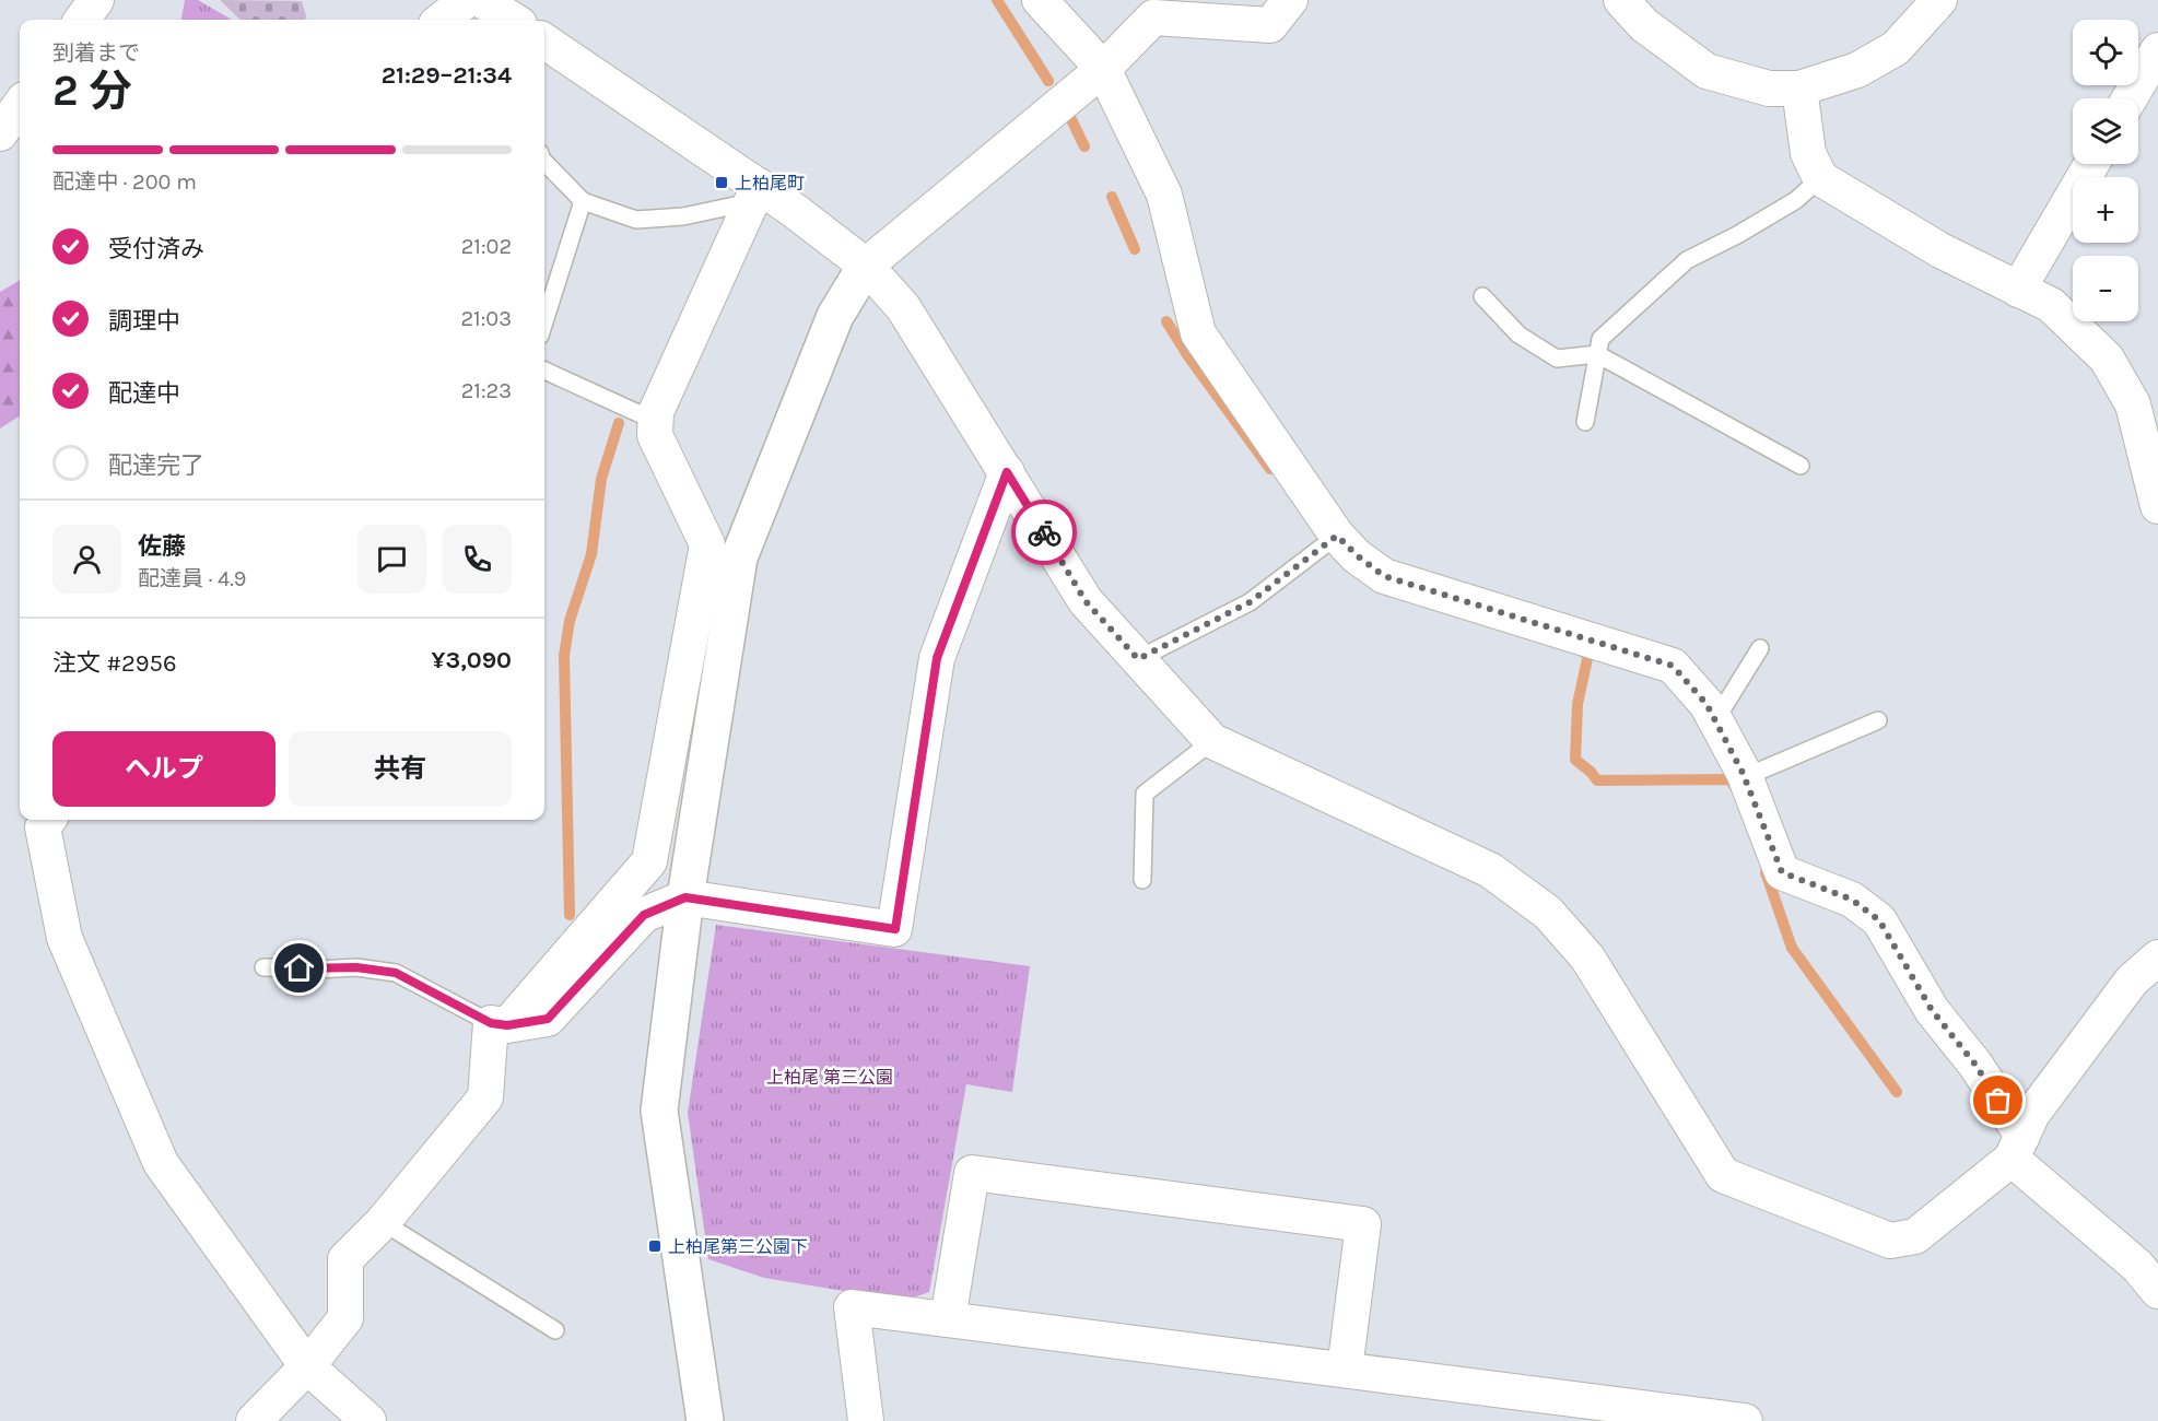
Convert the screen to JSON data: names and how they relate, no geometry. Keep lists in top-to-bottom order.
{
  "parks": ["上柏尾 第三公園"],
  "places": {
    "transit": ["上柏尾町", "上柏尾第三公園下"]
  },
  "page": {
    "map_buttons": ["+", "−"],
    "heading": ["2 分", "到着まで", "21:29–21:34"],
    "panel": [
      "佐藤",
      "配達員 · 4.9",
      "注文 #2956",
      "¥3,090"
    ],
    "bar": "配達中 · 200 m",
    "list": [
      ["受付済み", "21:02"],
      ["調理中", "21:03"],
      ["配達中", "21:23"],
      "配達完了"
    ],
    "buttons": ["ヘルプ", "共有"]
  }
}
